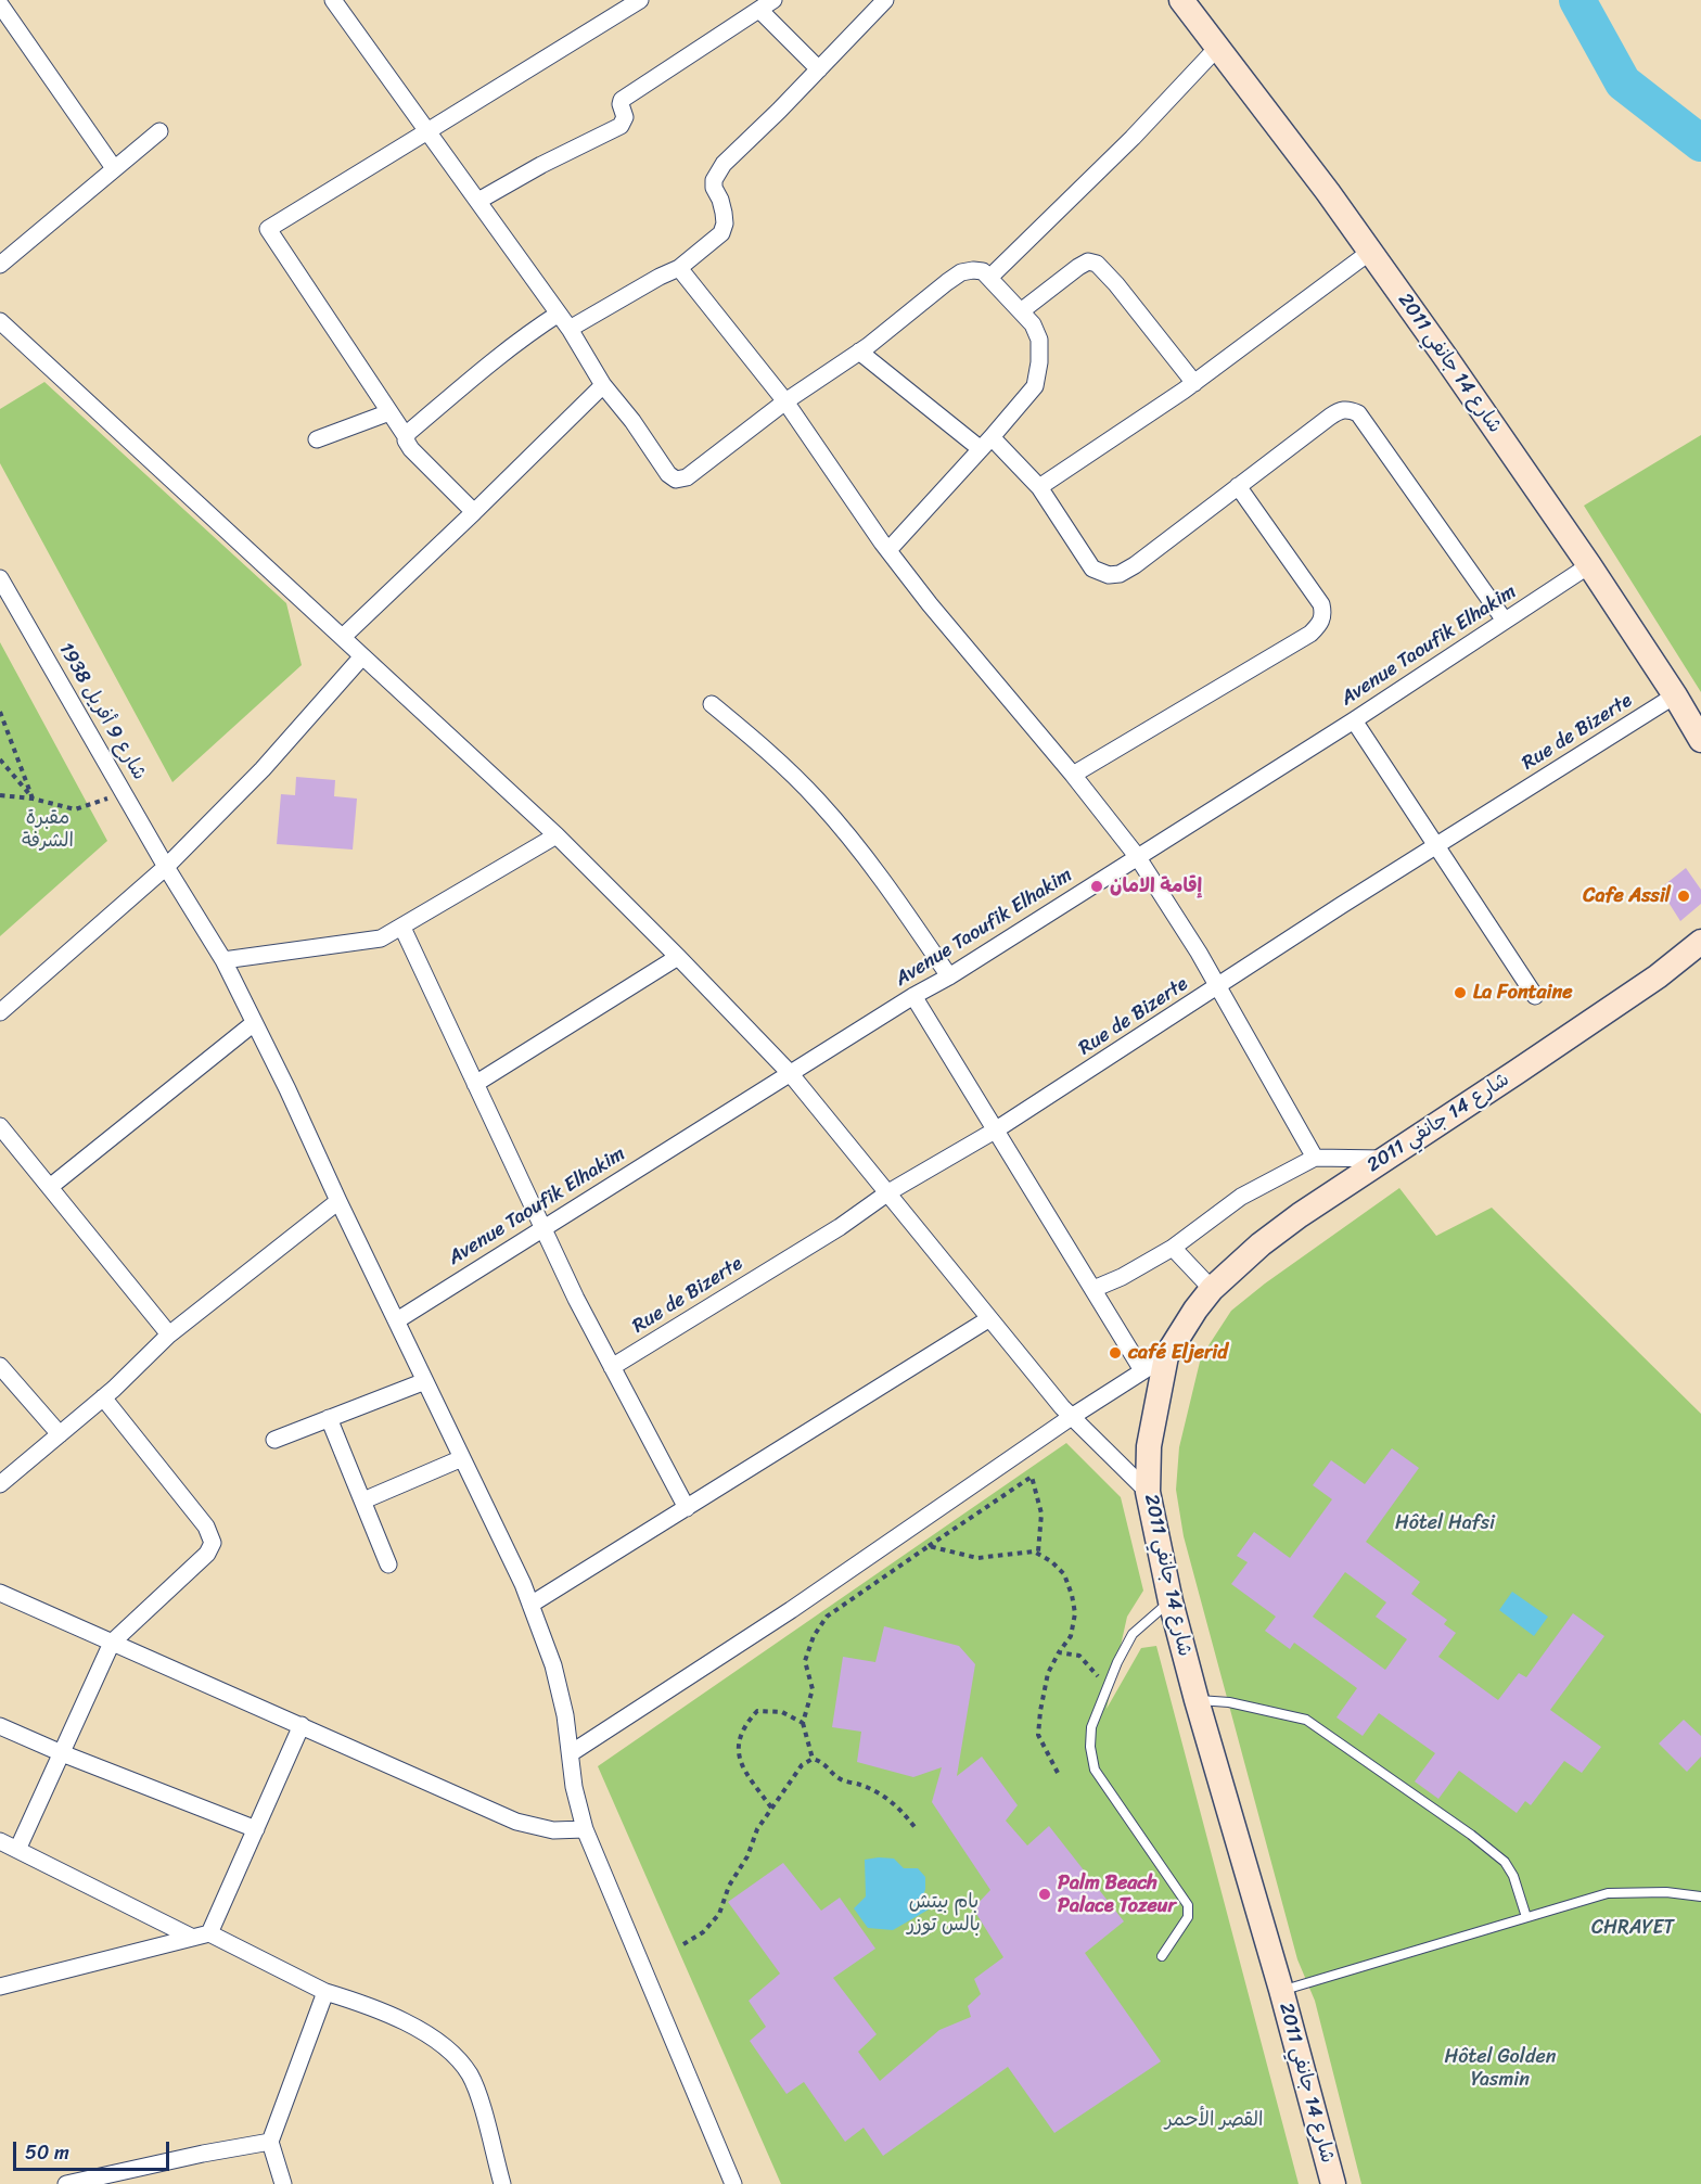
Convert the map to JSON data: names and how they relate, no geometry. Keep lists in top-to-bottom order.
{
  "streets": {
    "main road": ["شارع 14 جانفي 2011"],
    "street": ["Avenue Taoufik Elhakim", "شارع 9 أفريل 1938", "Rue de Bizerte"]
  },
  "crossings": [
    ["شارع 14 جانفي 2011", "Avenue Taoufik Elhakim"],
    ["شارع 14 جانفي 2011", "Rue de Bizerte"],
    ["Avenue Taoufik Elhakim", "شارع 9 أفريل 1938"]
  ],
  "parks": [
    "مقبرة الشرفة",
    "Hôtel Hafsi",
    "بام بيتش بالس توزر",
    "CHRAYET",
    "Hôtel Golden Yasmin",
    "القصر الأحمر"
  ],
  "places": [
    "إقامة الامان",
    "Cafe Assil",
    "La Fontaine",
    "café Eljerid",
    "Palm Beach Palace Tozeur"
  ],
  "scale_bar": "50 m"
}
